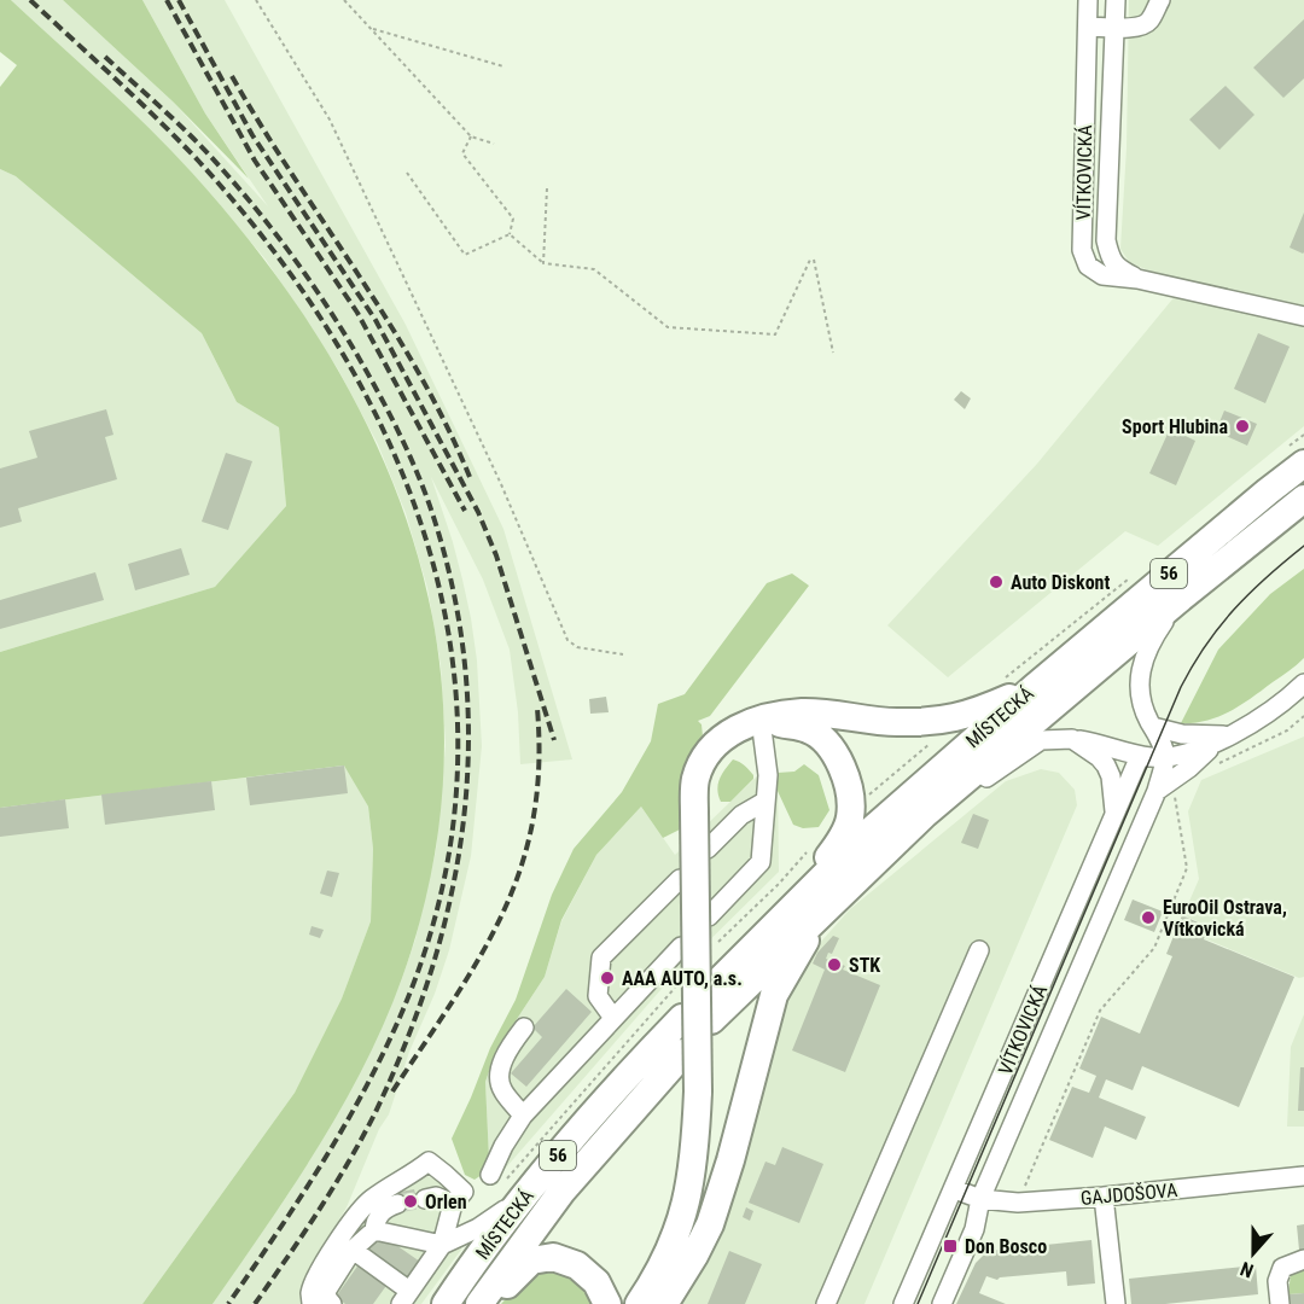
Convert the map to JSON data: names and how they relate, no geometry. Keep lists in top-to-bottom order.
{
  "streets": {
    "highway": ["56", "MÍSTECKÁ"],
    "street": ["VÍTKOVICKÁ", "GAJDOŠOVA"]
  },
  "crossings": [
    ["VÍTKOVICKÁ", "GAJDOŠOVA"]
  ],
  "places": {
    "other": [
      "Sport Hlubina",
      "Auto Diskont",
      "EuroOil Ostrava, Vítkovická",
      "STK",
      "AAA AUTO, a.s.",
      "Orlen"
    ],
    "transit": ["Don Bosco"]
  },
  "north": "bottom"
}
